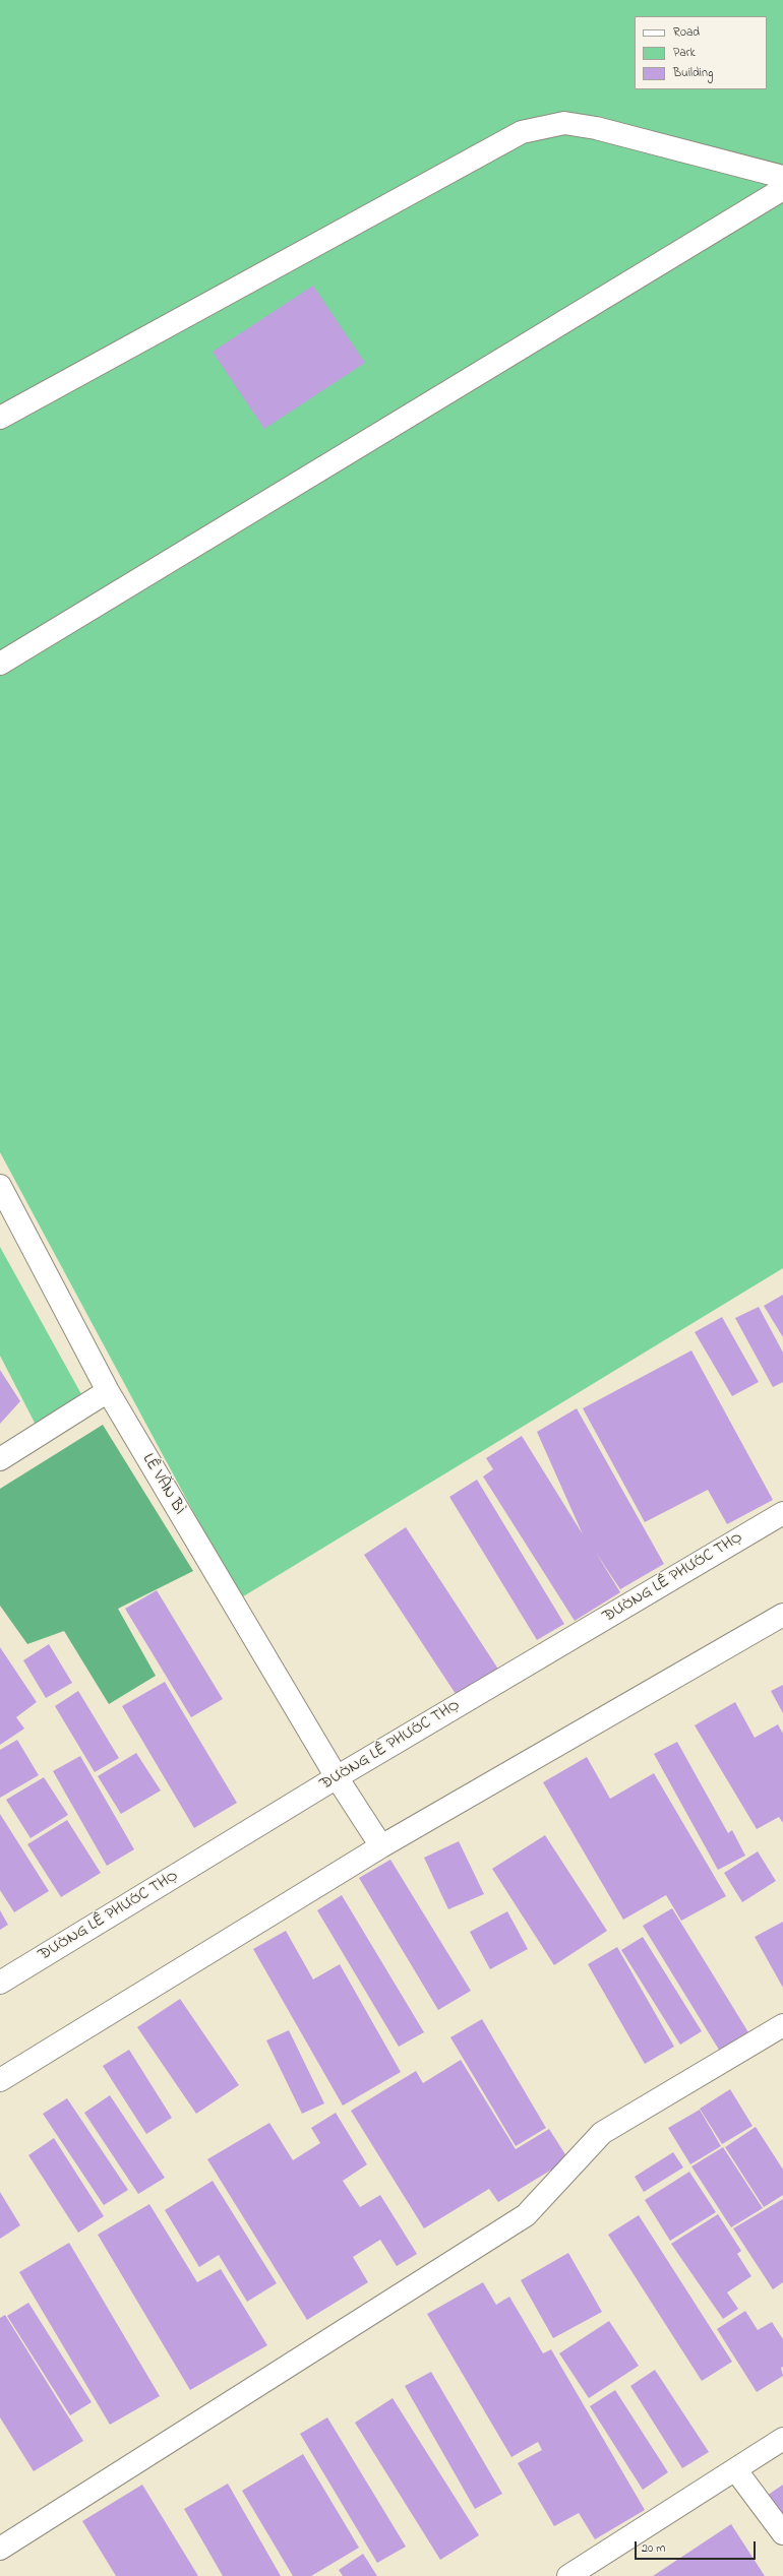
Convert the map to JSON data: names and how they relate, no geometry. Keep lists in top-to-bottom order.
{
  "streets": {
    "street": ["LÊ VĂN BÌ", "ĐƯỜNG LÊ PHƯỚC THỌ"]
  },
  "crossings": [
    ["LÊ VĂN BÌ", "ĐƯỜNG LÊ PHƯỚC THỌ"]
  ],
  "legend": ["Road", "Park", "Building"],
  "scale_bar": "20 m"
}
